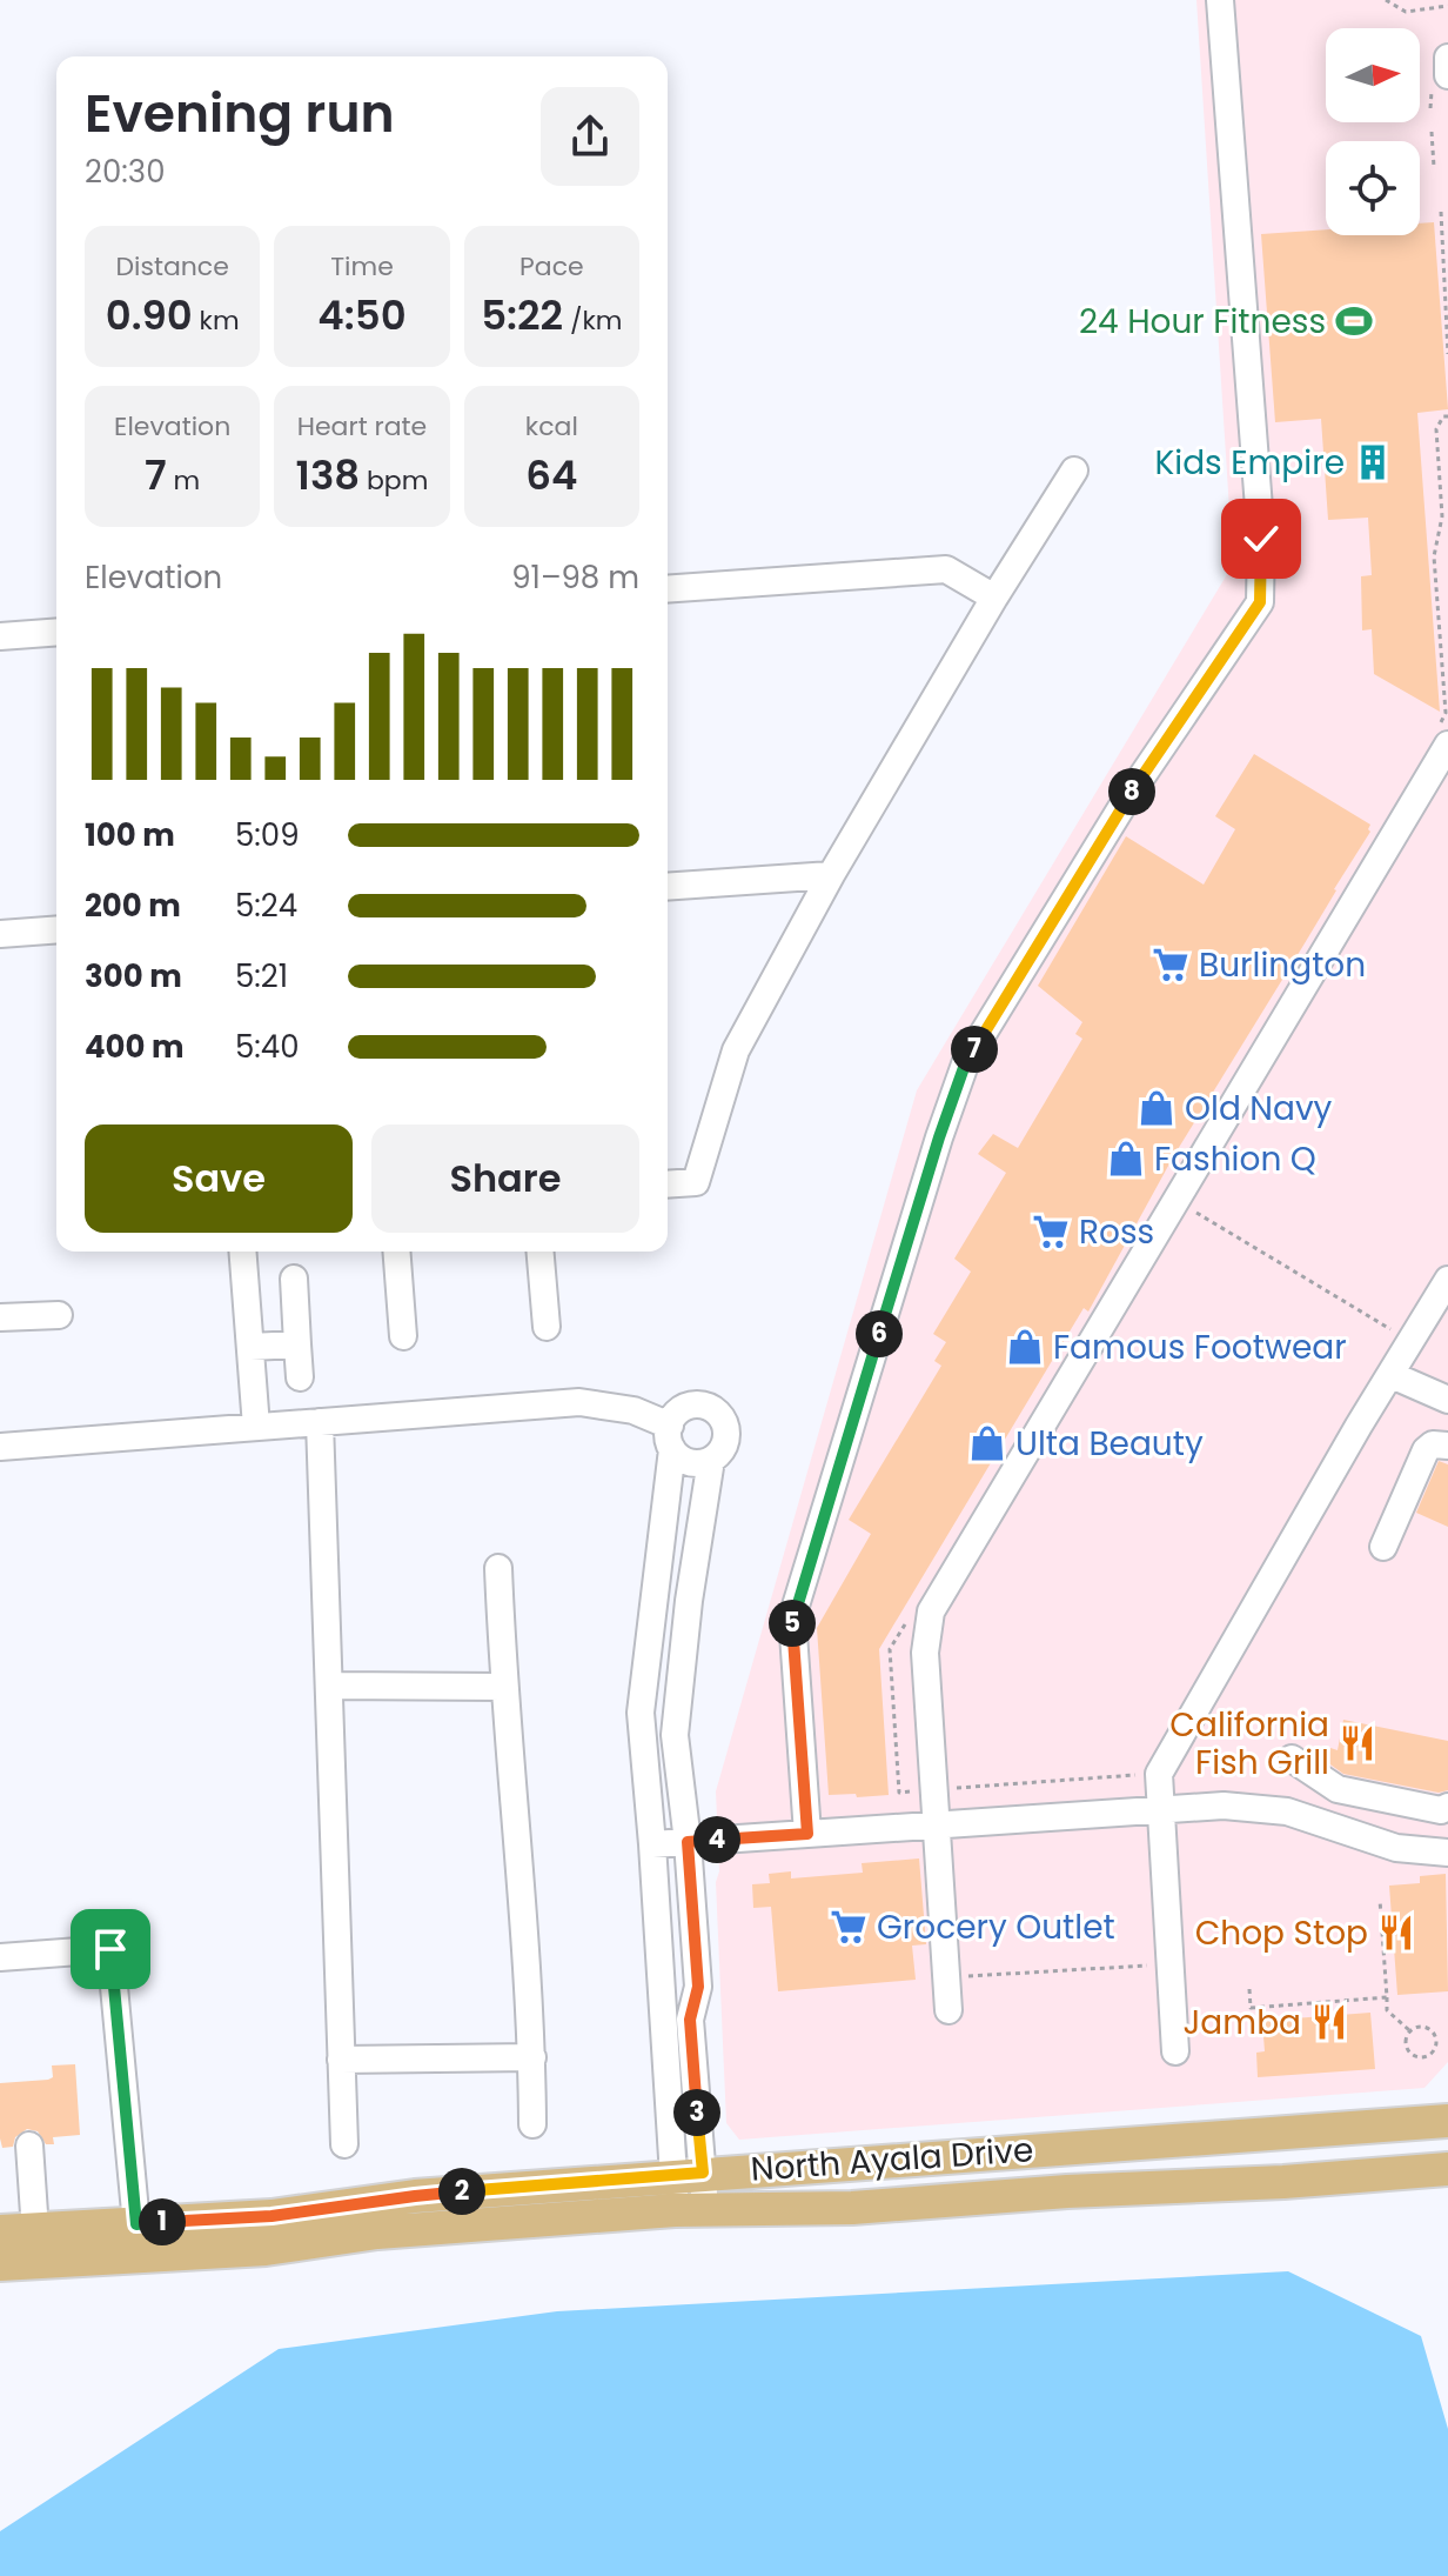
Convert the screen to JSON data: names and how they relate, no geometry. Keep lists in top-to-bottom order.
{
  "streets": {
    "main road": ["North Ayala Drive"]
  },
  "places": {
    "sports": ["24 Hour Fitness"],
    "building": ["Kids Empire"],
    "supermarket": ["Burlington", "Ross", "Grocery Outlet"],
    "shop": [
      "Old Navy",
      "Fashion Q",
      "Famous Footwear",
      "Ulta Beauty"
    ],
    "restaurant": ["California Fish Grill", "Chop Stop", "Jamba"]
  },
  "north": "right",
  "page": {
    "heading": ["Evening run", "20:30"],
    "stats": [
      ["Distance", "0.90 km"],
      ["Time", "4:50"],
      ["Pace", "5:22 /km"],
      ["Elevation", "7 m"],
      ["Heart rate", "138 bpm"],
      ["kcal", "64"]
    ],
    "chart": ["Elevation", "91–98 m"],
    "pins": [
      "8",
      "7",
      "6",
      "5",
      "4",
      "3",
      "2",
      "1"
    ],
    "list": [
      {
        "name": "100 m",
        "note": "5:09"
      },
      {
        "name": "200 m",
        "note": "5:24"
      },
      {
        "name": "300 m",
        "note": "5:21"
      },
      {
        "name": "400 m",
        "note": "5:40"
      }
    ],
    "buttons": ["Save", "Share"]
  }
}
